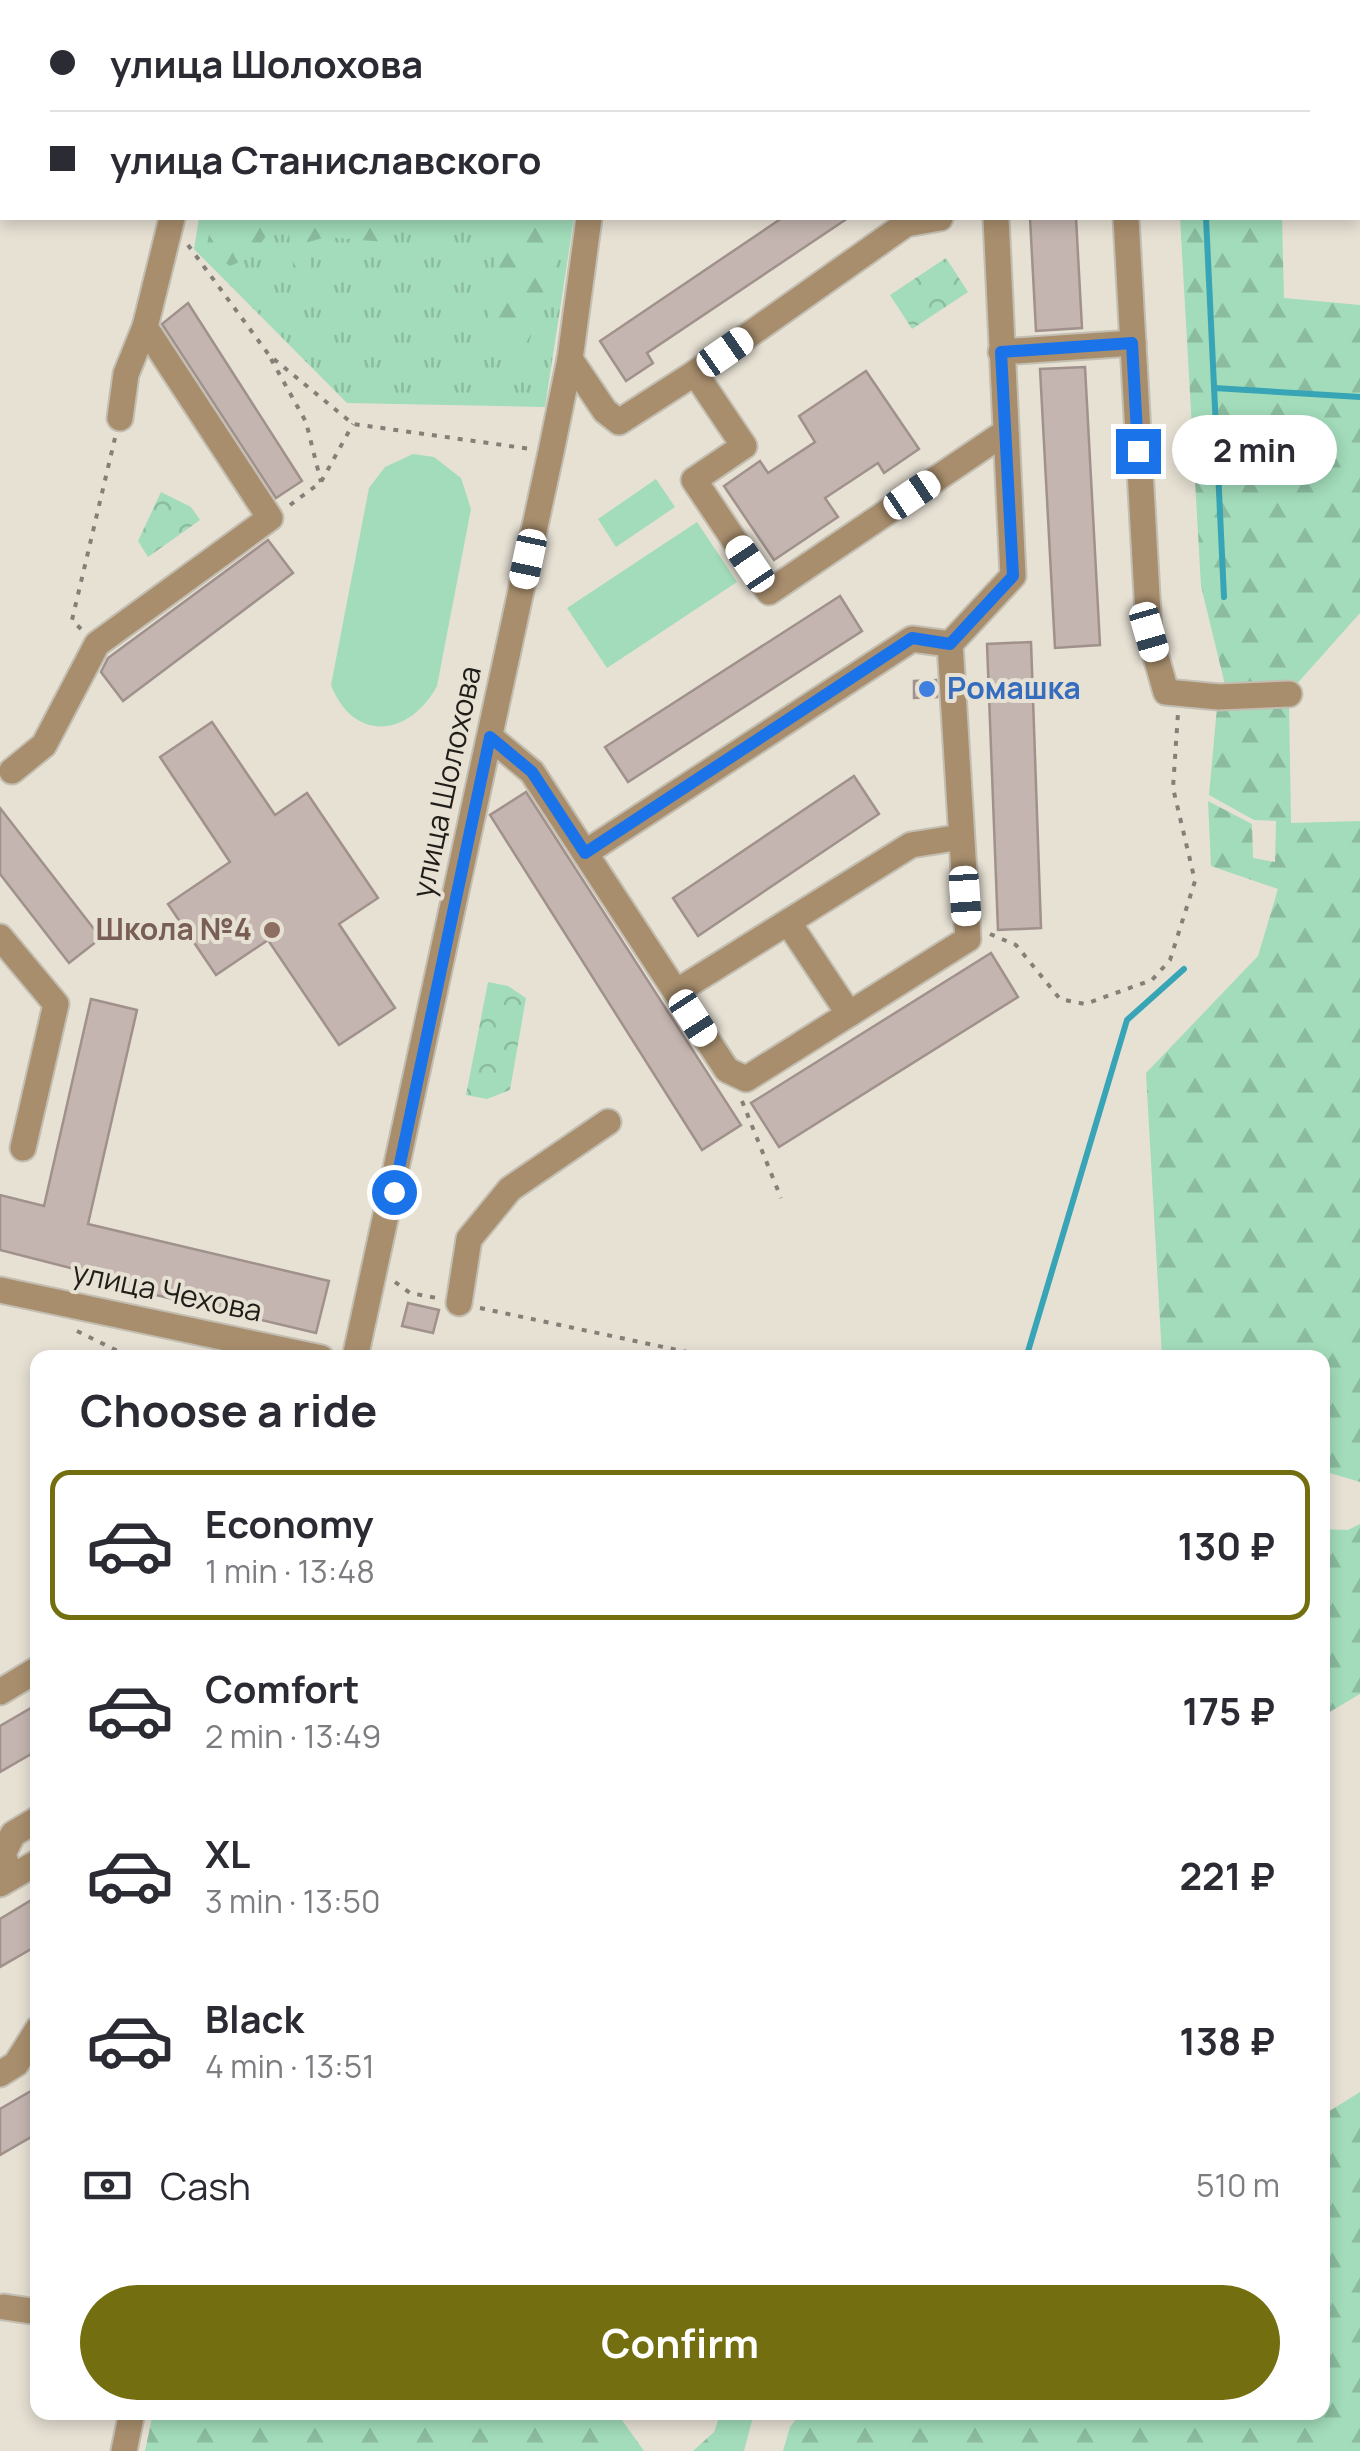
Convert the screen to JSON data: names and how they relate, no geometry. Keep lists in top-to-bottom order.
{
  "streets": {
    "street": ["улица Шолохова", "улица Чехова"]
  },
  "places": ["Ромашка", "Школа №4"],
  "page": {
    "banner": ["улица Шолохова", "улица Станиславского"],
    "bubble": "2 min",
    "heading": "Choose a ride",
    "list": [
      {
        "name": "Economy",
        "note": "1 min · 13:48",
        "value": "130 ₽"
      },
      {
        "name": "Comfort",
        "note": "2 min · 13:49",
        "value": "175 ₽"
      },
      {
        "name": "XL",
        "note": "3 min · 13:50",
        "value": "221 ₽"
      },
      {
        "name": "Black",
        "note": "4 min · 13:51",
        "value": "138 ₽"
      }
    ],
    "pay": ["Cash", "510 m"],
    "buttons": "Confirm"
  }
}
